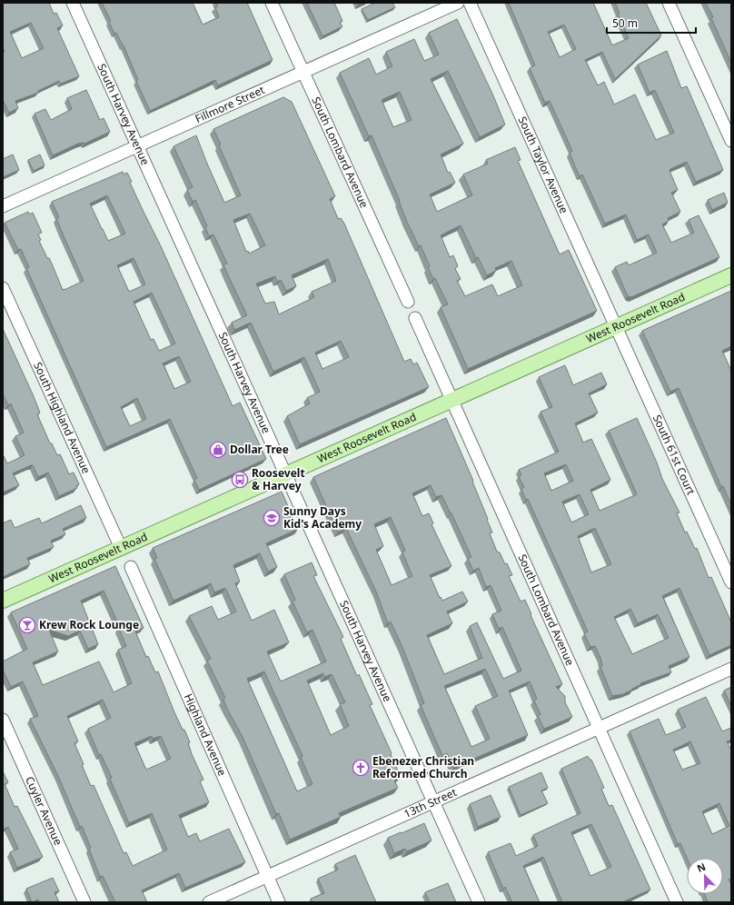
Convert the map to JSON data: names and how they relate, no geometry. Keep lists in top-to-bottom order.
{
  "streets": {
    "main road": ["West Roosevelt Road"],
    "street": [
      "Fillmore Street",
      "South Harvey Avenue",
      "South Lombard Avenue",
      "South Taylor Avenue",
      "South Highland Avenue",
      "South 61st Court",
      "Highland Avenue",
      "13th Street",
      "Cuyler Avenue"
    ]
  },
  "crossings": [
    ["Fillmore Street", "South Harvey Avenue"],
    ["Fillmore Street", "South Lombard Avenue"],
    ["South Harvey Avenue", "West Roosevelt Road"],
    ["South Harvey Avenue", "13th Street"],
    ["South Lombard Avenue", "West Roosevelt Road"],
    ["South Lombard Avenue", "13th Street"],
    ["South Taylor Avenue", "West Roosevelt Road"],
    ["South Taylor Avenue", "South 61st Court"],
    ["West Roosevelt Road", "South Highland Avenue"],
    ["West Roosevelt Road", "South 61st Court"],
    ["Highland Avenue", "13th Street"]
  ],
  "places": {
    "shop": ["Dollar Tree"],
    "bus stop": ["Roosevelt & Harvey"],
    "school or university": ["Sunny Days Kid's Academy"],
    "bar": ["Krew Rock Lounge"],
    "church": ["Ebenezer Christian Reformed Church"]
  },
  "scale_bar": "50 m",
  "north": "top left"
}
